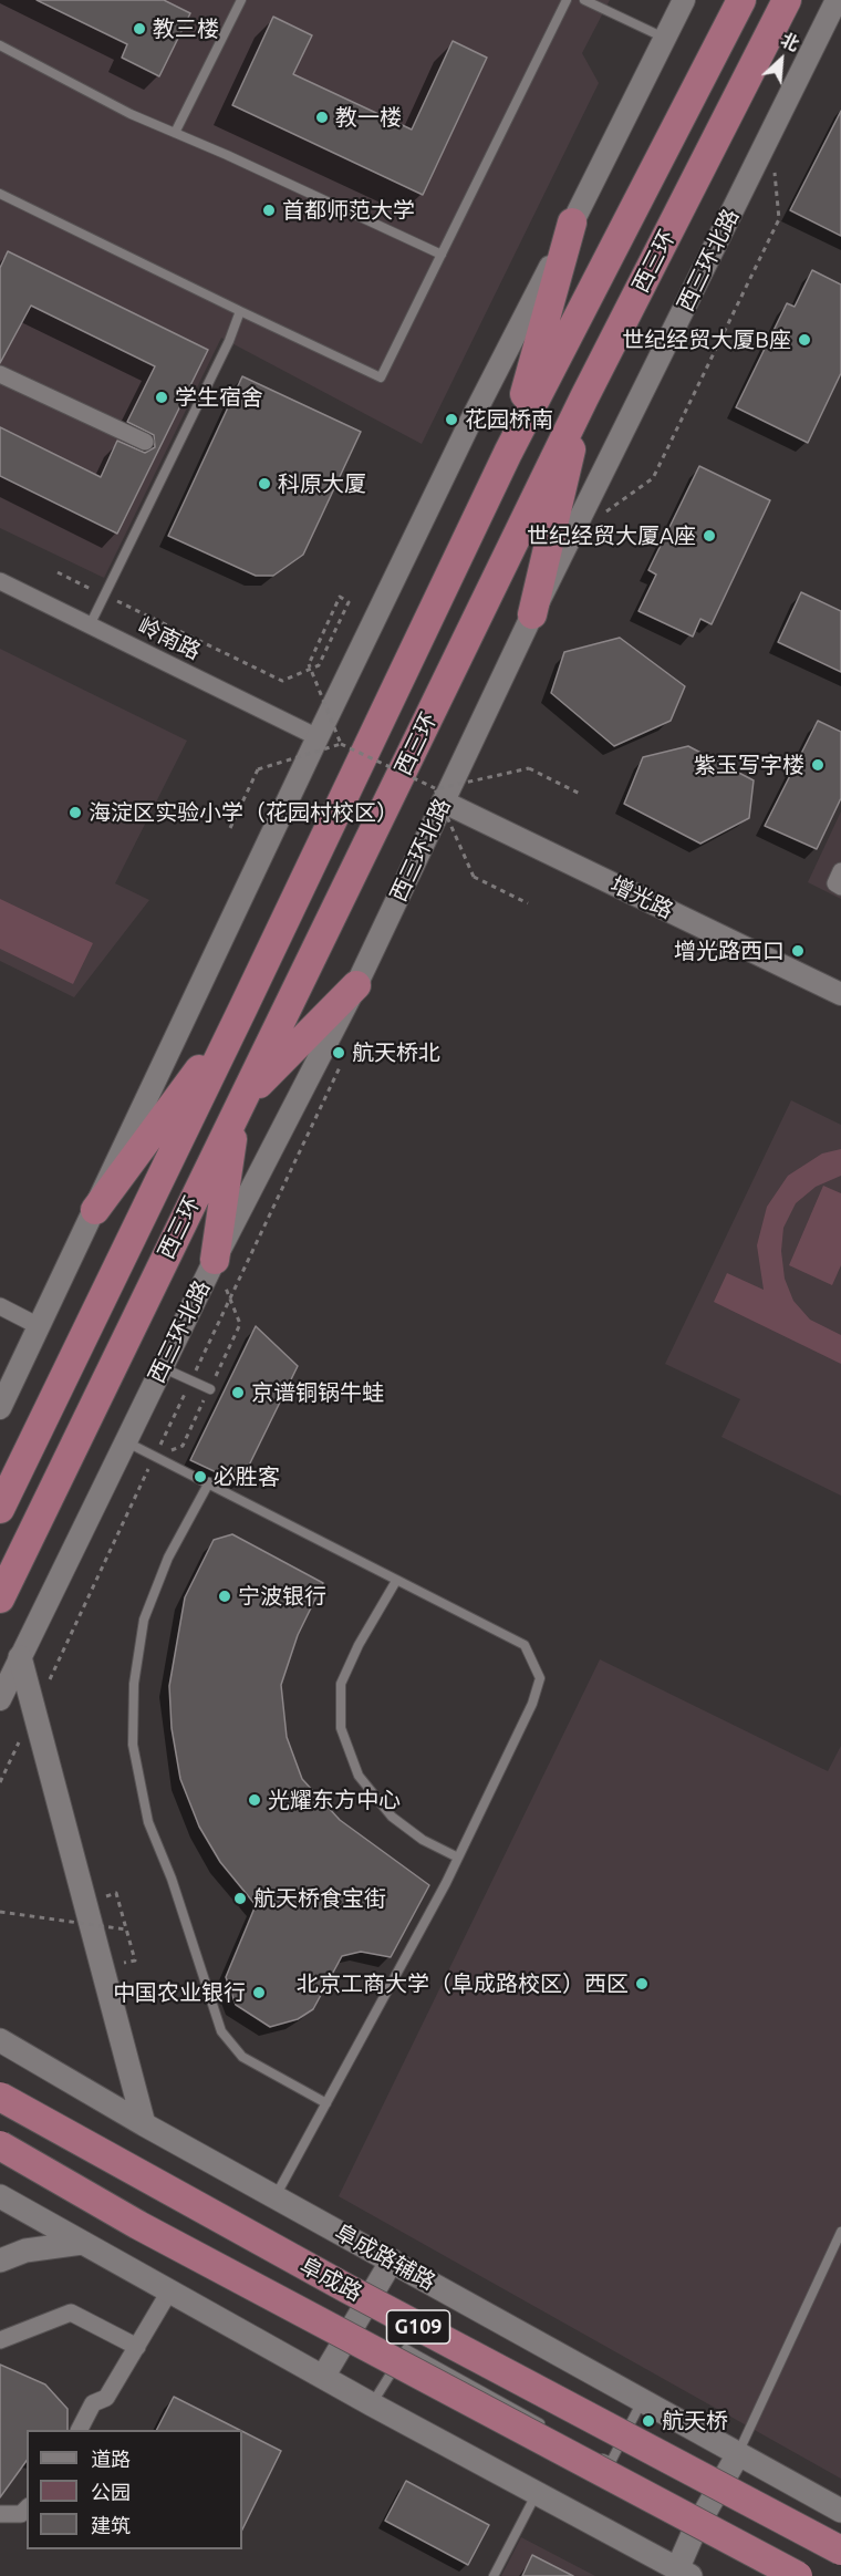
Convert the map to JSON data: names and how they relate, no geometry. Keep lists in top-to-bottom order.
{
  "streets": {
    "highway": ["西三环", "阜成路", "G109"],
    "main road": ["阜成路辅路"],
    "street": ["西三环北路", "岭南路", "增光路"]
  },
  "crossings": [
    ["西三环北路", "增光路"]
  ],
  "places": [
    "教三楼",
    "教一楼",
    "首都师范大学",
    "世纪经贸大厦B座",
    "学生宿舍",
    "花园桥南",
    "科原大厦",
    "世纪经贸大厦A座",
    "紫玉写字楼",
    "海淀区实验小学（花园村校区）",
    "增光路西口",
    "航天桥北",
    "京谱铜锅牛蛙",
    "必胜客",
    "宁波银行",
    "光耀东方中心",
    "航天桥食宝街",
    "北京工商大学（阜成路校区）西区",
    "中国农业银行",
    "航天桥"
  ],
  "legend": ["道路", "公园", "建筑"],
  "north": "top right"
}
